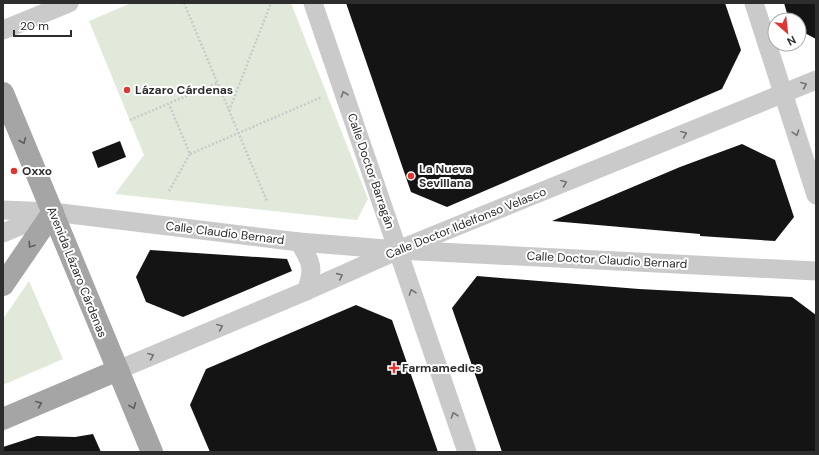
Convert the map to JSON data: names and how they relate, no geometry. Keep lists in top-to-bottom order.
{
  "streets": {
    "main road": ["Avenida Lázaro Cárdenas"],
    "street": [
      "Calle Doctor Barragán",
      "Calle Doctor Ildelfonso Velasco",
      "Calle Claudio Bernard",
      "Calle Doctor Claudio Bernard"
    ]
  },
  "crossings": [
    ["Calle Doctor Barragán", "Calle Doctor Ildelfonso Velasco"],
    ["Calle Doctor Barragán", "Calle Claudio Bernard"],
    ["Calle Doctor Barragán", "Calle Doctor Claudio Bernard"],
    ["Calle Doctor Ildelfonso Velasco", "Calle Claudio Bernard"],
    ["Calle Doctor Ildelfonso Velasco", "Calle Doctor Claudio Bernard"],
    ["Calle Doctor Ildelfonso Velasco", "Avenida Lázaro Cárdenas"],
    ["Calle Claudio Bernard", "Calle Doctor Claudio Bernard"],
    ["Calle Claudio Bernard", "Avenida Lázaro Cárdenas"]
  ],
  "one_way": ["Calle Doctor Barragán", "Calle Doctor Ildelfonso Velasco", "Avenida Lázaro Cárdenas"],
  "places": {
    "other": ["Lázaro Cárdenas", "Oxxo", "La Nueva Sevillana"],
    "health": ["Farmamedics"]
  },
  "scale_bar": "20 m",
  "north": "bottom right"
}
